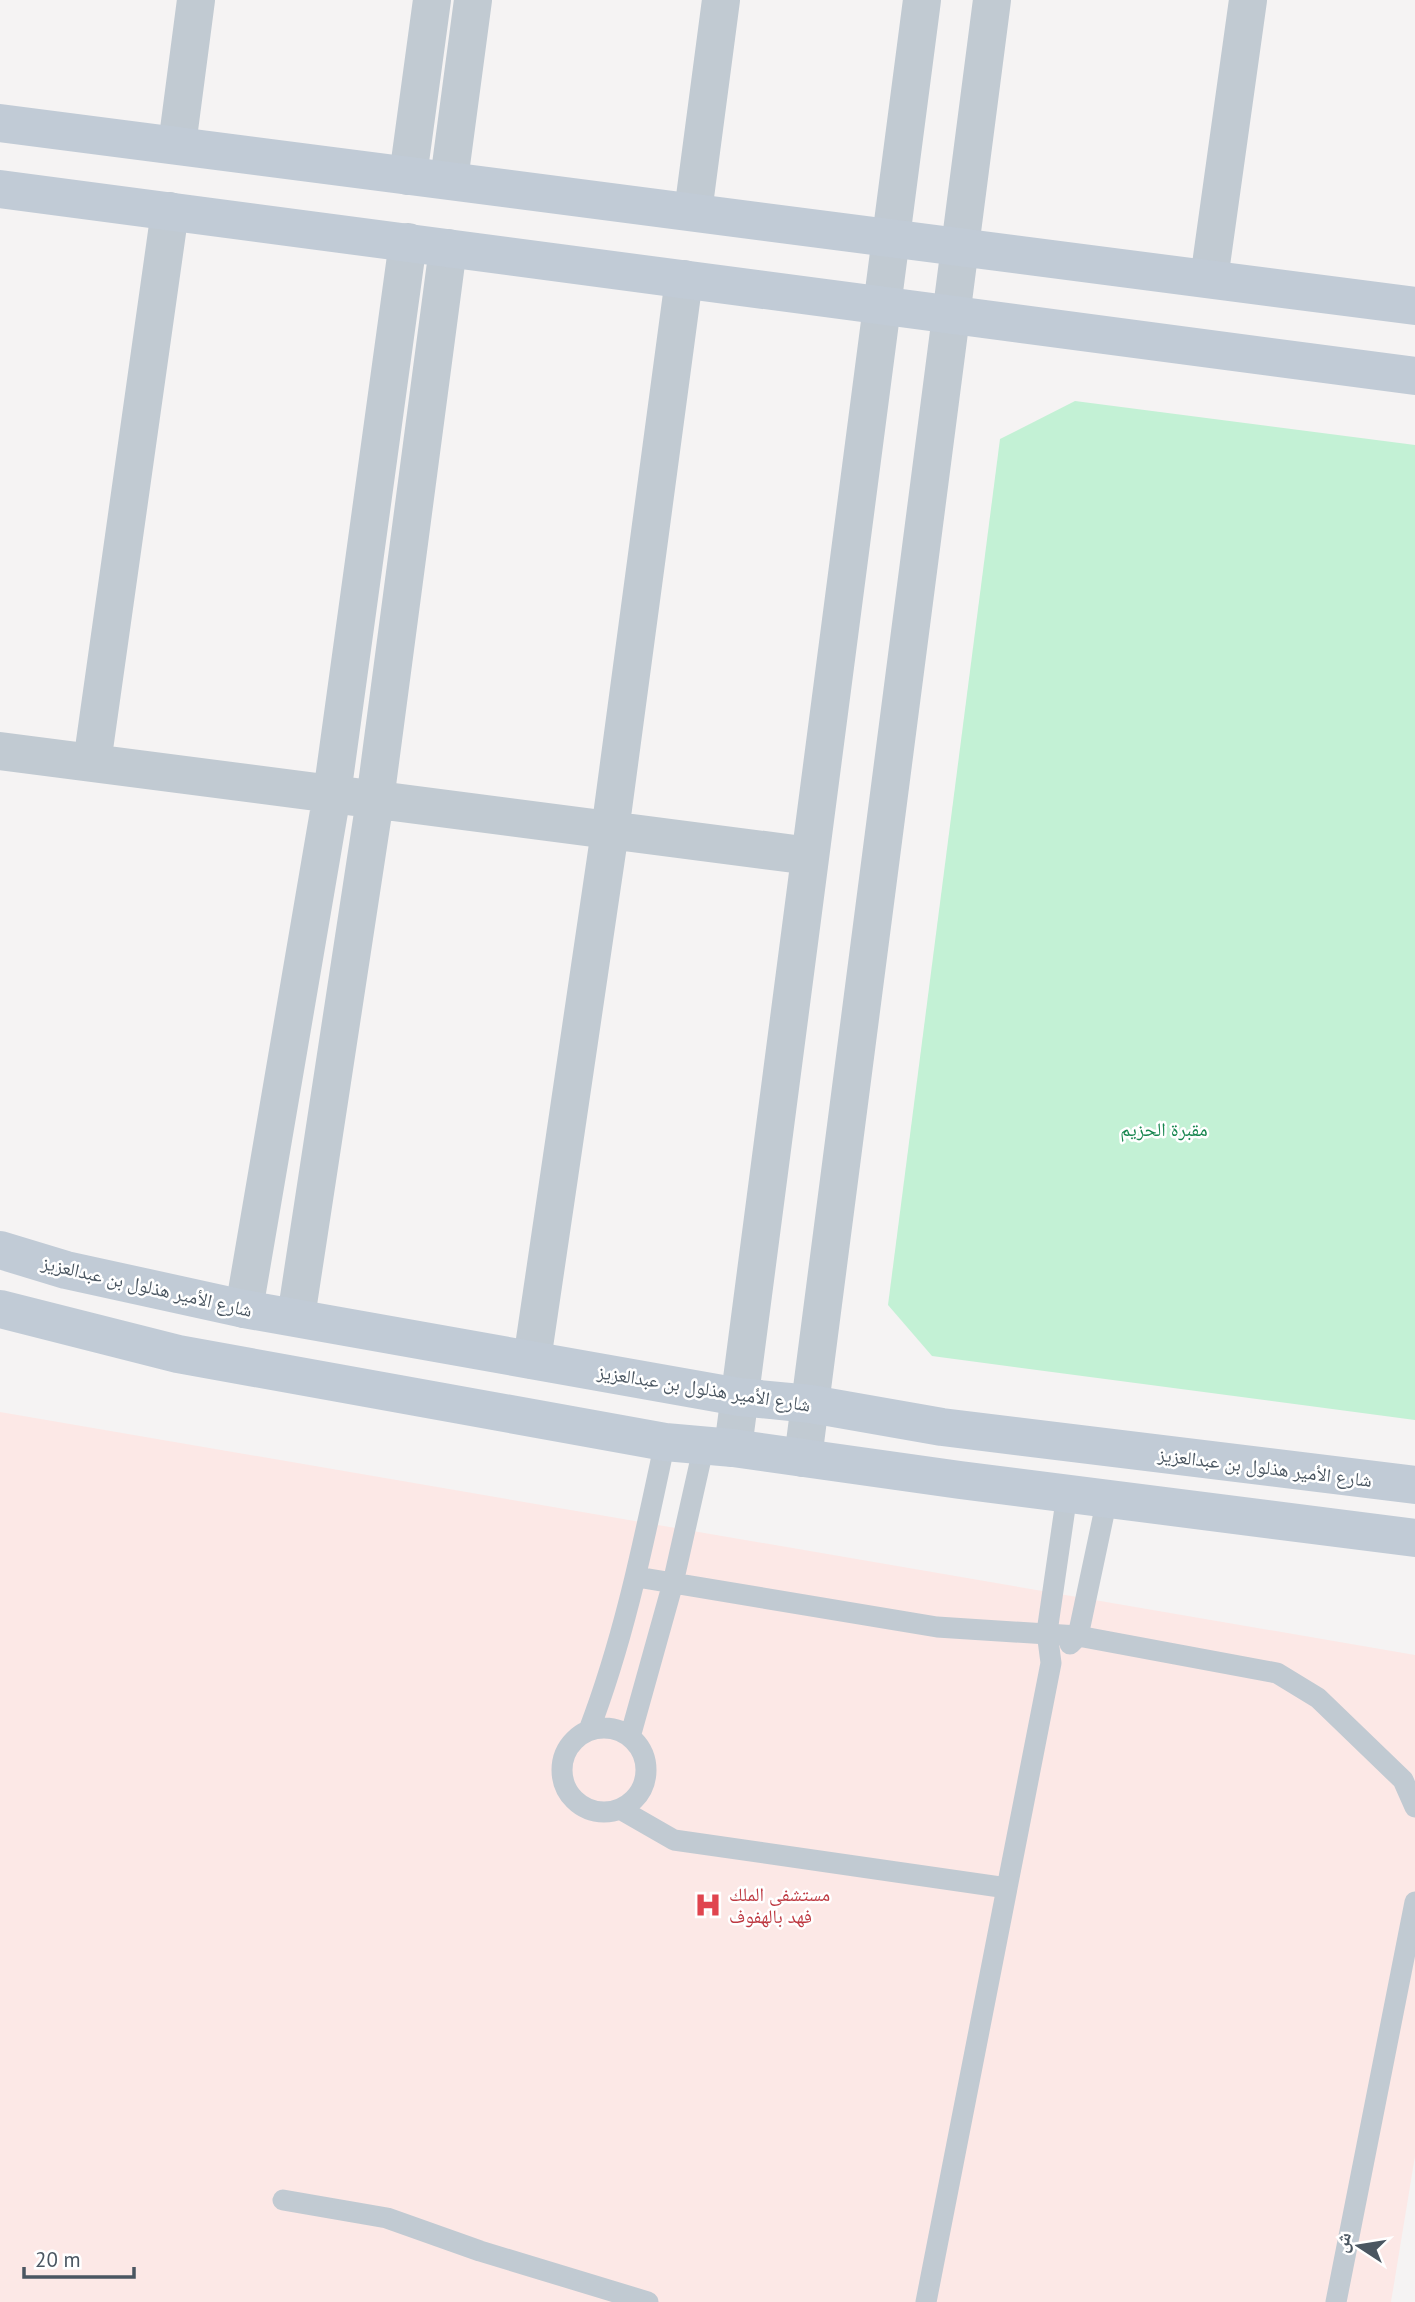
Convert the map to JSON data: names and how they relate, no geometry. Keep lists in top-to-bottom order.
{
  "streets": {
    "street": ["شارع الأمير هذلول بن عبدالعزيز"]
  },
  "parks": ["مقبرة الحزيم"],
  "places": {
    "hospital": ["مستشفى الملك فهد بالهفوف"]
  },
  "scale_bar": "20 m",
  "north": "left"
}
